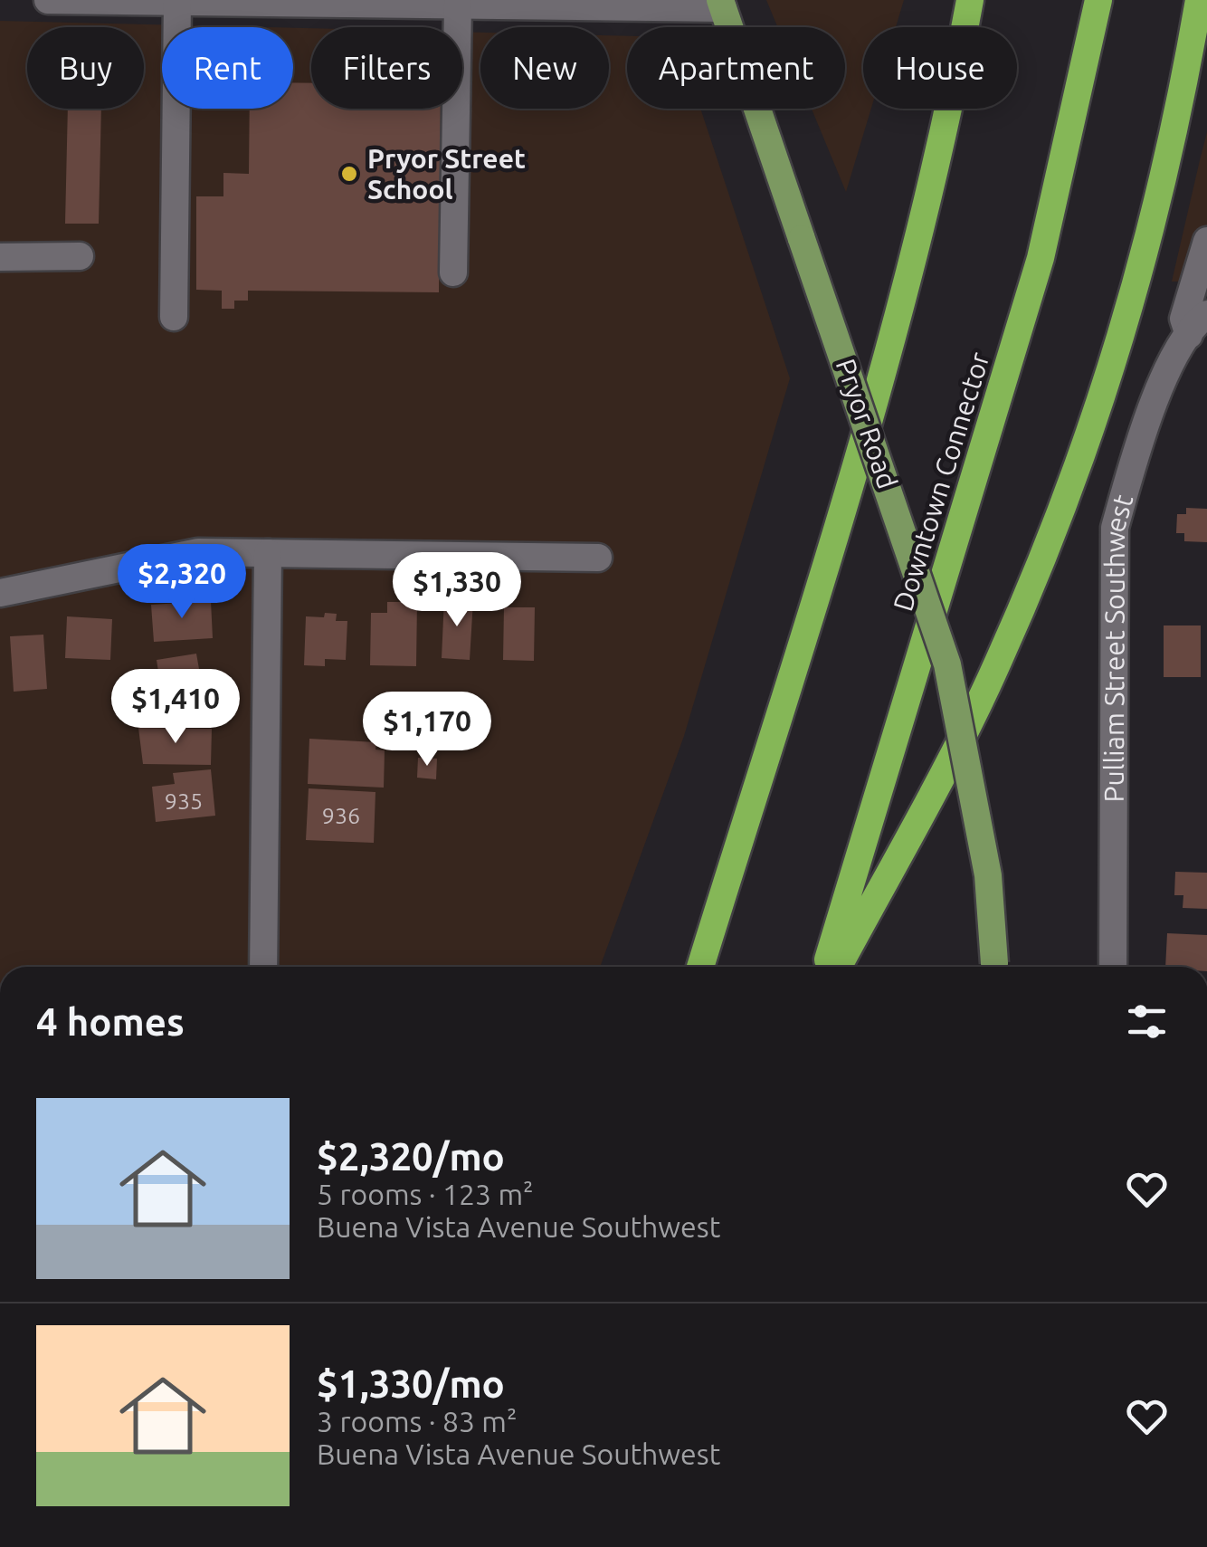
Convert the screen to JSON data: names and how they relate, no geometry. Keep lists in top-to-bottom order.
{
  "streets": {
    "highway": ["Downtown Connector"],
    "main road": ["Pryor Road"],
    "street": ["Pulliam Street Southwest"]
  },
  "places": ["Pryor Street School"],
  "house_numbers": ["935", "936"],
  "page": {
    "chip": [
      "Buy",
      "Rent",
      "Filters",
      "New",
      "Apartment",
      "House"
    ],
    "price": [
      "$2,320",
      "$1,330",
      "$1,410",
      "$1,170"
    ],
    "heading": "4 homes",
    "list": [
      {
        "name": "$2,320/mo",
        "note": "5 rooms · 123 m² · Buena Vista Avenue Southwest"
      },
      {
        "name": "$1,330/mo",
        "note": "3 rooms · 83 m² · Buena Vista Avenue Southwest"
      }
    ]
  }
}
